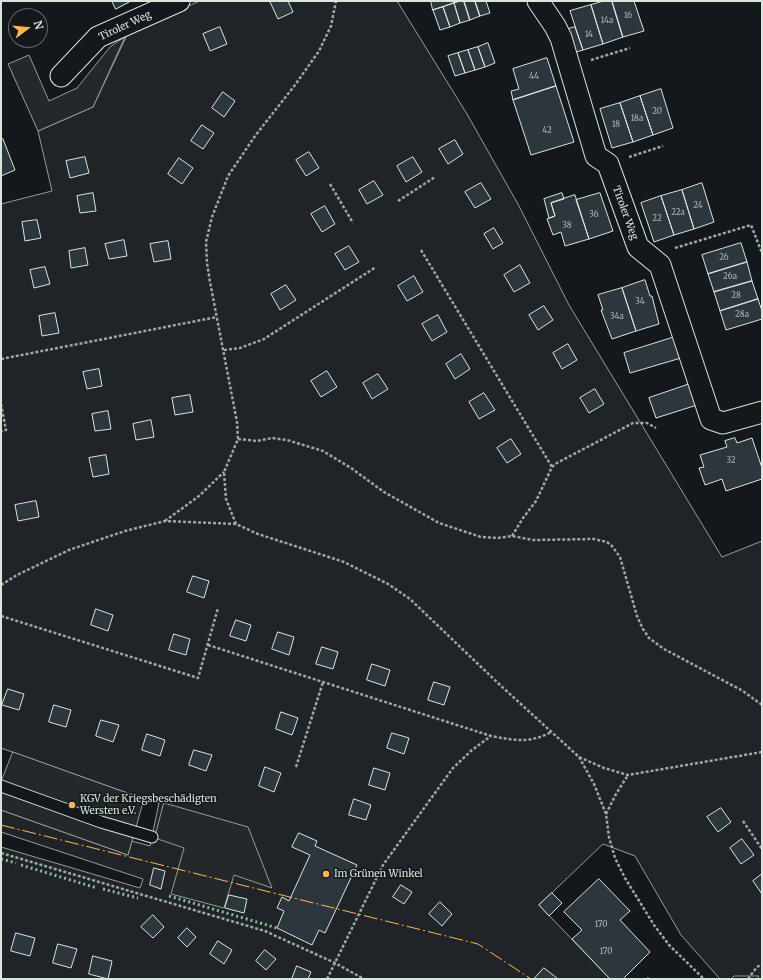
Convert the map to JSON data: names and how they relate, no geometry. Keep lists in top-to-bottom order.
{
  "streets": {
    "street": ["Tiroler Weg"]
  },
  "places": ["KGV der Kriegsbeschädigten Wersten e.V.", "Im Grünen Winkel"],
  "house_numbers": [
    "16",
    "14a",
    "14",
    "44",
    "20",
    "18a",
    "18",
    "42",
    "24",
    "22a",
    "36",
    "22",
    "38",
    "26",
    "26a",
    "28",
    "34",
    "28a",
    "34a",
    "32",
    "170",
    "170"
  ],
  "north": "right"
}
